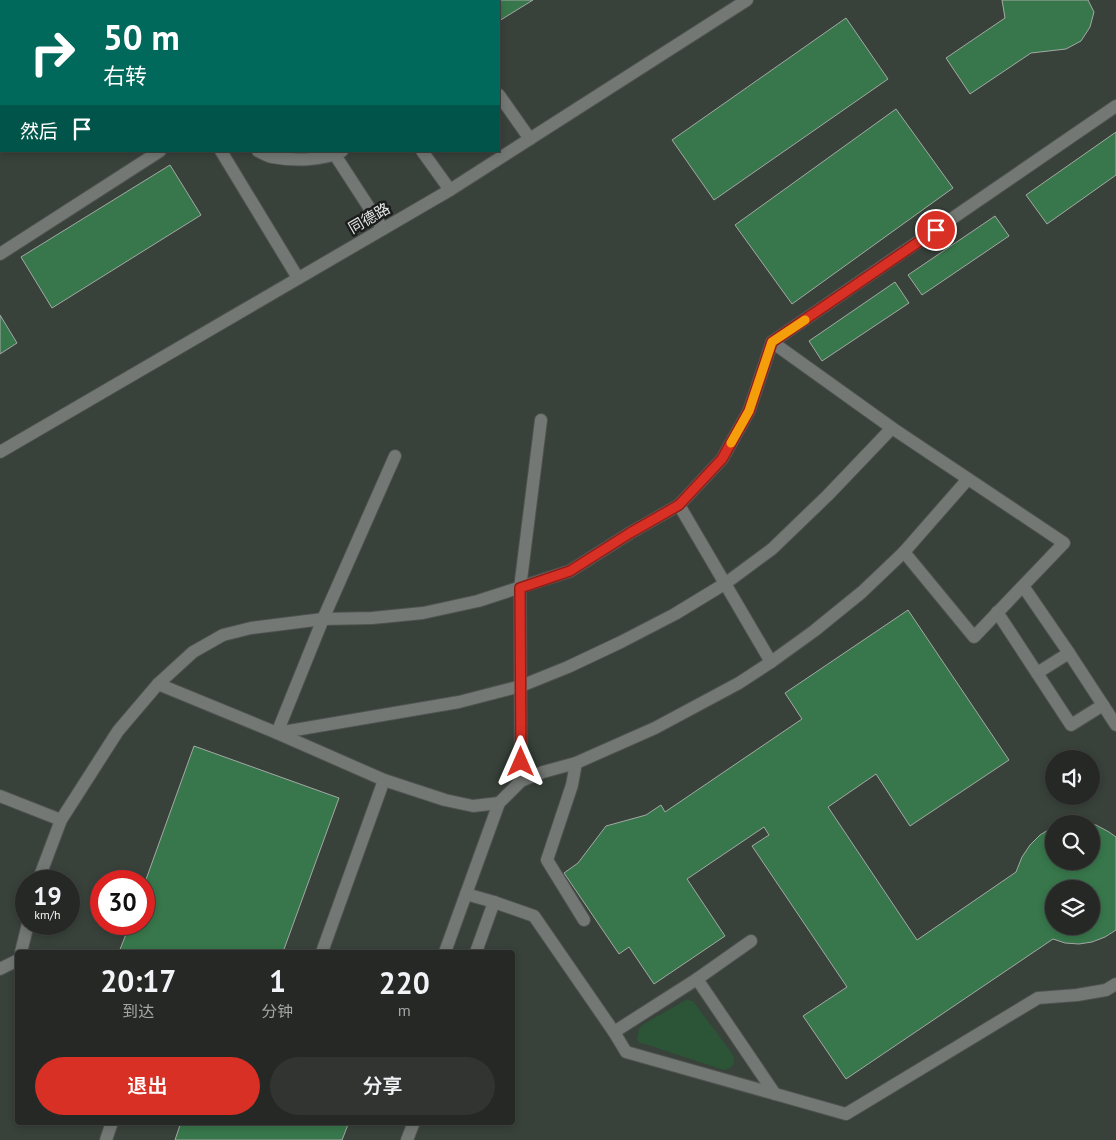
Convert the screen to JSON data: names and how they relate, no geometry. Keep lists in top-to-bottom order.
{
  "streets": {
    "street": ["同德路"]
  },
  "page": {
    "turn": ["50 m", "右转"],
    "then": "然后",
    "speed": "19 km/h",
    "limit": "30",
    "eta": [
      "20:17",
      "到达",
      "1",
      "分钟",
      "220",
      "m"
    ],
    "buttons": ["退出", "分享"]
  }
}
